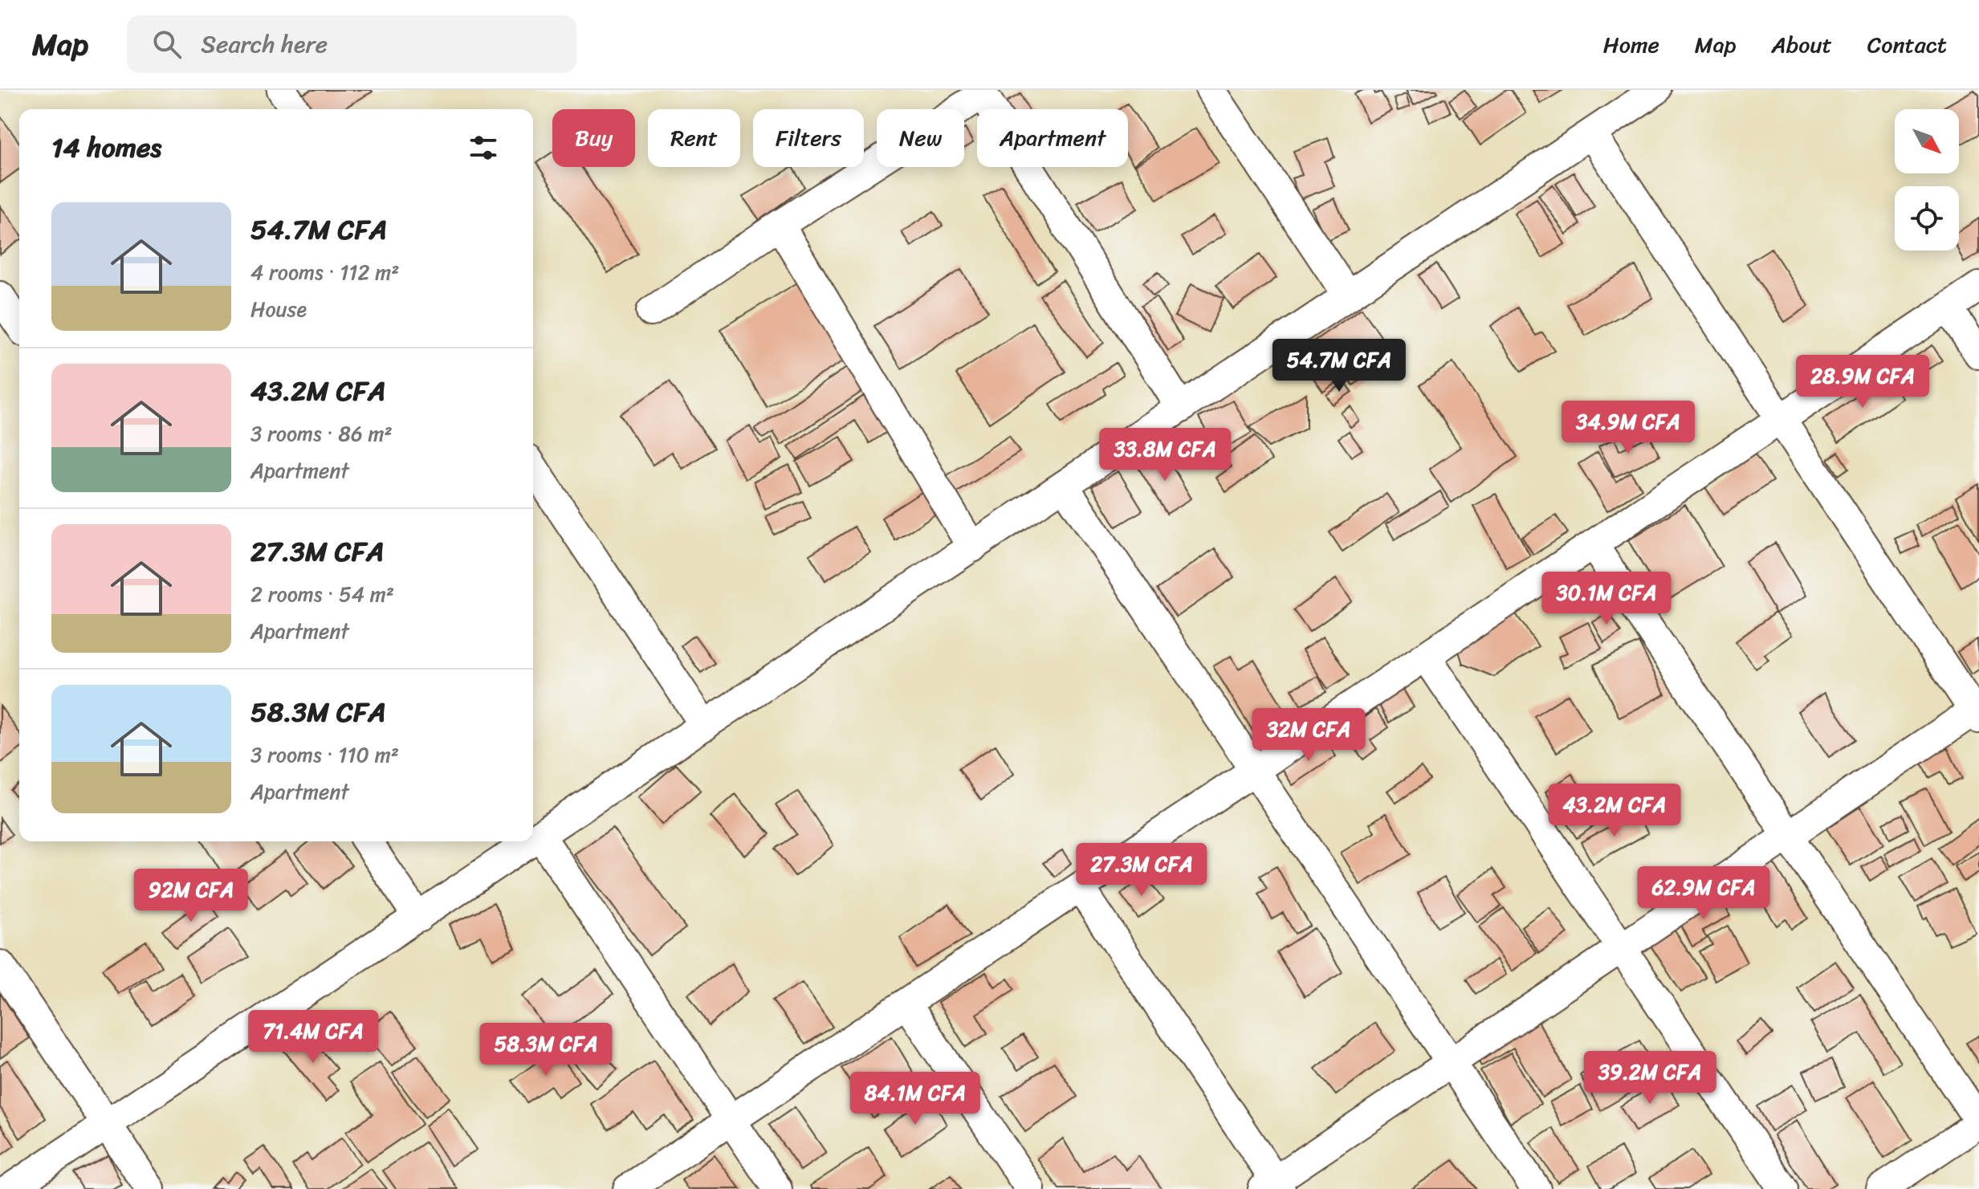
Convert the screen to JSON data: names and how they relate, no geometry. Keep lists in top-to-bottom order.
{
  "north": "bottom right",
  "page": {
    "header": "Map",
    "search": "Search here",
    "nav": [
      "Home",
      "Map",
      "About",
      "Contact"
    ],
    "chip": [
      "Buy",
      "Rent",
      "Filters",
      "New",
      "Apartment"
    ],
    "heading": "14 homes",
    "list": [
      {
        "name": "54.7M CFA",
        "note": "4 rooms · 112 m² · House"
      },
      {
        "name": "43.2M CFA",
        "note": "3 rooms · 86 m² · Apartment"
      },
      {
        "name": "27.3M CFA",
        "note": "2 rooms · 54 m² · Apartment"
      },
      {
        "name": "58.3M CFA",
        "note": "3 rooms · 110 m² · Apartment"
      }
    ],
    "price": [
      "54.7M CFA",
      "28.9M CFA",
      "34.9M CFA",
      "33.8M CFA",
      "30.1M CFA",
      "32M CFA",
      "43.2M CFA",
      "27.3M CFA",
      "62.9M CFA",
      "92M CFA",
      "71.4M CFA",
      "58.3M CFA",
      "39.2M CFA",
      "84.1M CFA"
    ]
  }
}
